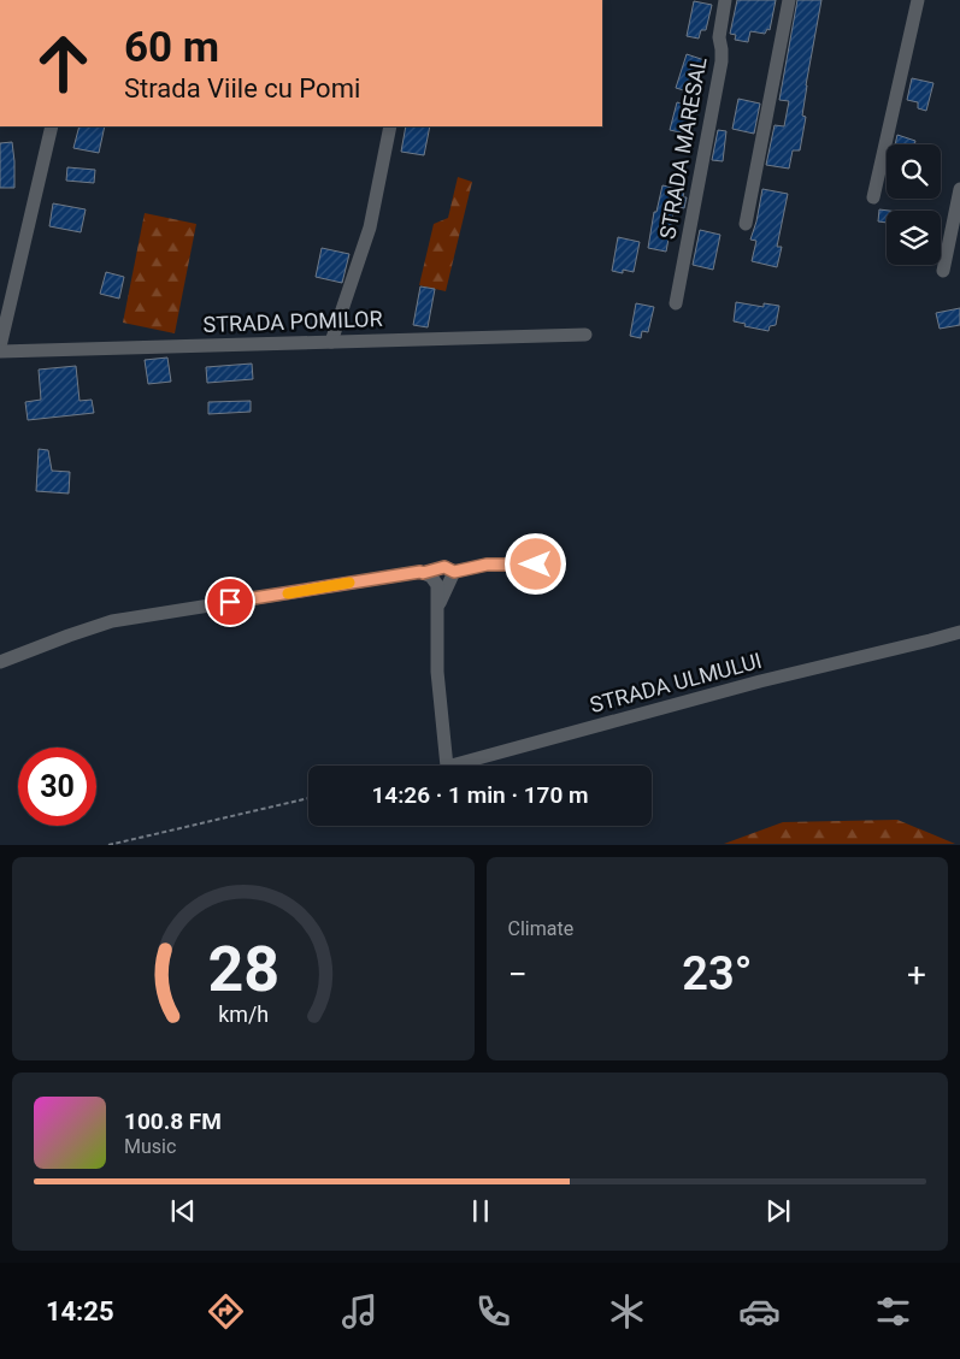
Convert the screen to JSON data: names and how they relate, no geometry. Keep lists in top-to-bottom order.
{
  "streets": {
    "street": ["STRADA MARESAL", "STRADA POMILOR", "STRADA ULMULUI"]
  },
  "page": {
    "turn": ["60 m", "Strada Viile cu Pomi"],
    "limit": "30",
    "trip": "14:26 · 1 min · 170 m",
    "tile": "Climate",
    "heat": ["−", "23°", "+"],
    "song": ["100.8 FM", "Music"],
    "tabs": "14:25",
    "gauge": ["28", "km/h"]
  }
}
